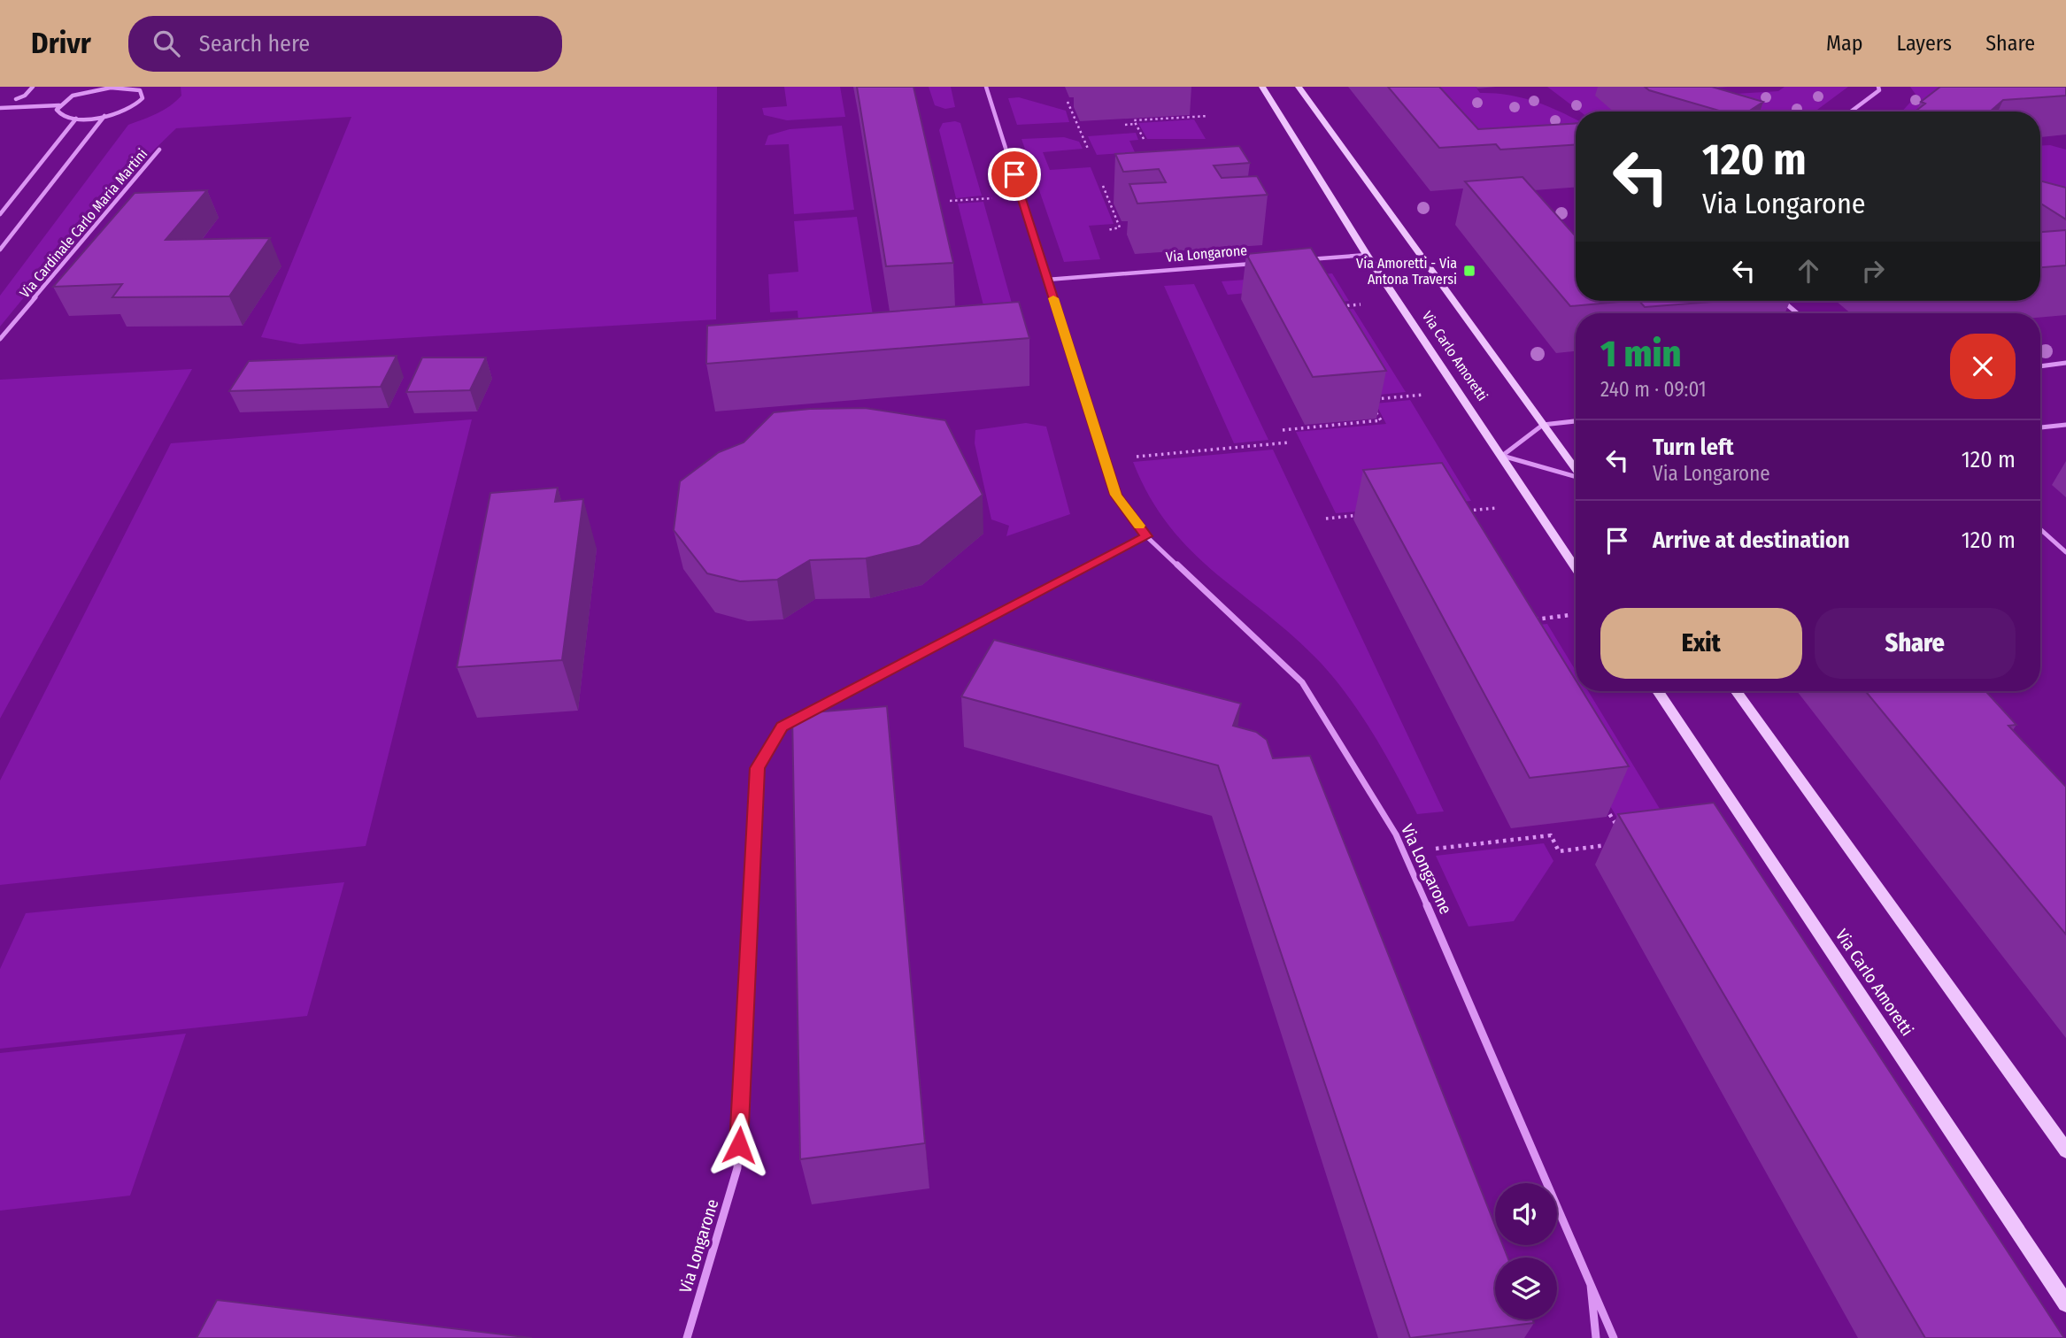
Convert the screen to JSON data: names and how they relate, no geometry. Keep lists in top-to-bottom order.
{
  "streets": {
    "street": ["Via Cardinale Carlo Maria Martini", "Via Longarone", "Via Carlo Amoretti"]
  },
  "places": {
    "transit": ["Via Amoretti - Via Antona Traversi"]
  },
  "page": {
    "header": "Drivr",
    "search": "Search here",
    "nav": ["Map", "Layers", "Share"],
    "turn": ["120 m", "Via Longarone"],
    "heading": ["1 min", "240 m · 09:01"],
    "list": [
      {
        "name": "Turn left",
        "note": "Via Longarone",
        "value": "120 m"
      },
      {
        "name": "Arrive at destination",
        "value": "120 m"
      }
    ],
    "buttons": ["Exit", "Share"]
  }
}
